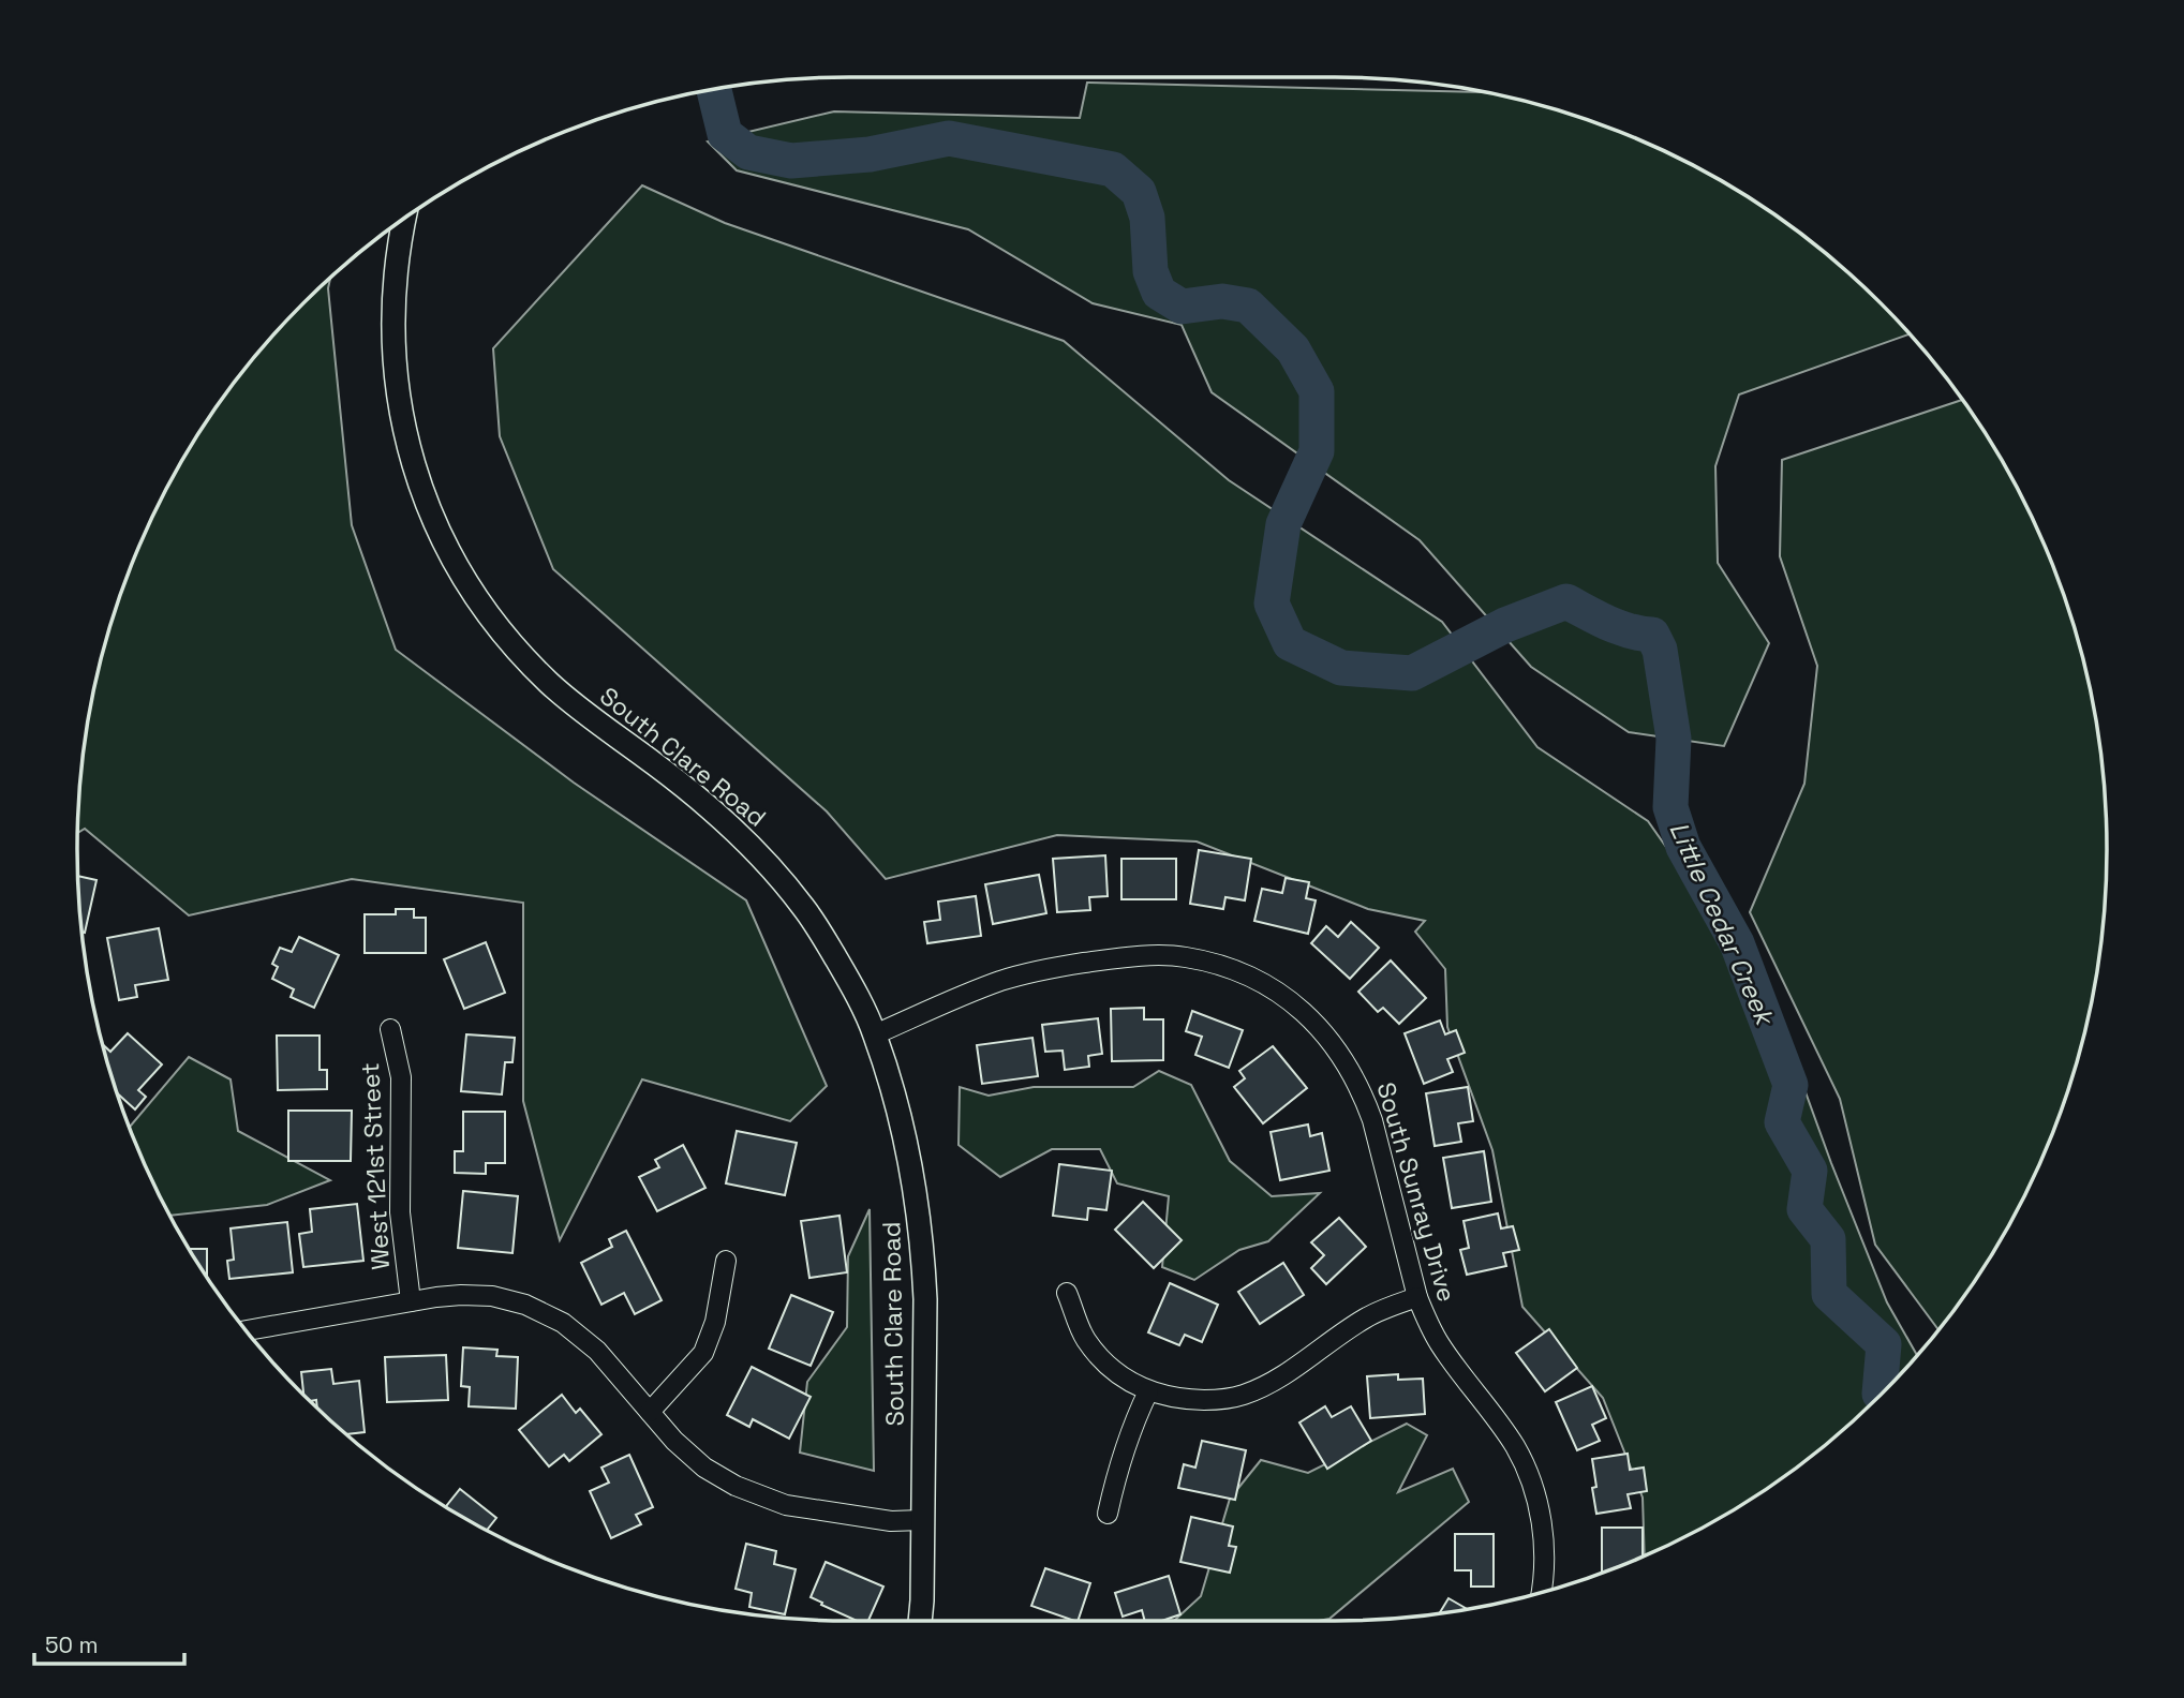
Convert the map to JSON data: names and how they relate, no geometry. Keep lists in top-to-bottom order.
{
  "streets": {
    "street": ["South Clare Road", "West 121st Street", "South Sunray Drive"]
  },
  "crossings": [
    ["South Clare Road", "West 121st Street"],
    ["South Clare Road", "South Sunray Drive"]
  ],
  "water": ["Little Cedar Creek"],
  "scale_bar": "50 m"
}
